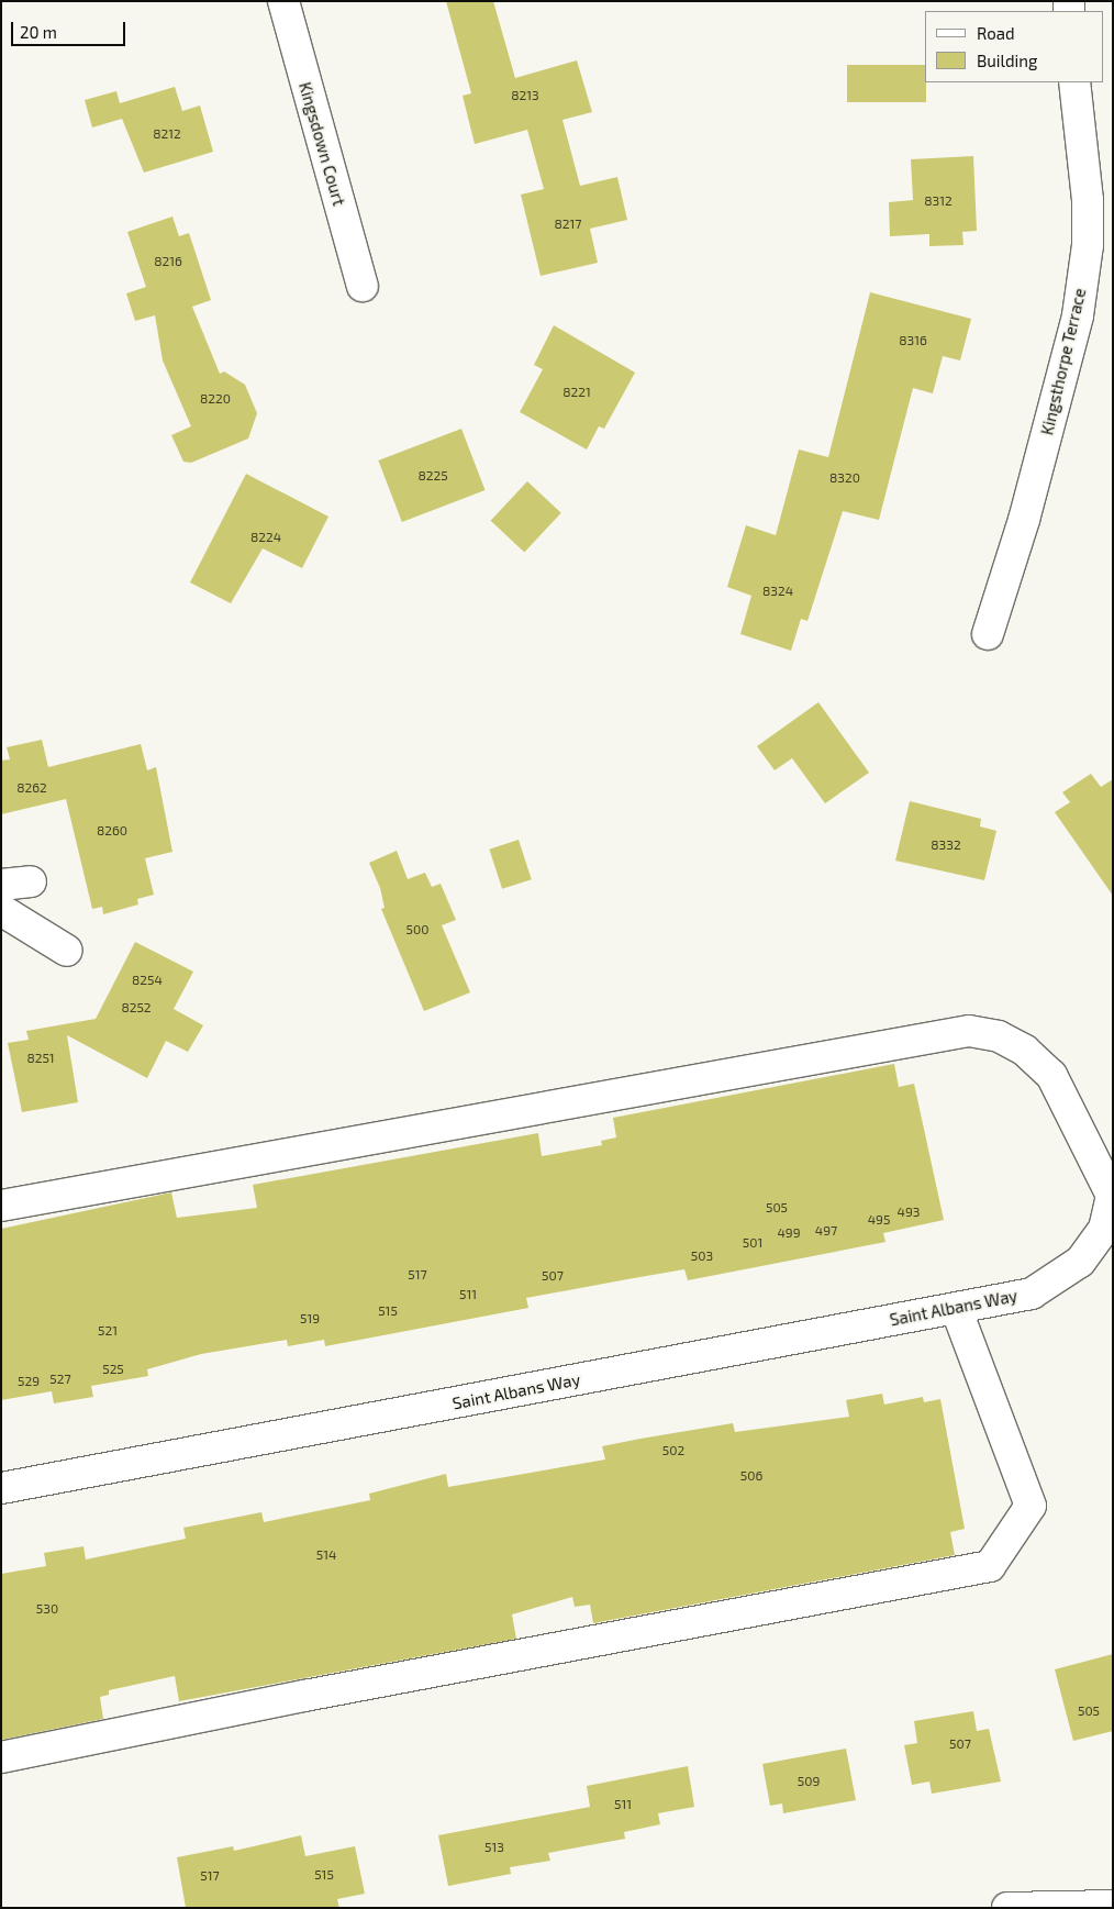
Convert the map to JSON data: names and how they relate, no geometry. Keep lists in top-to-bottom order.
{
  "streets": {
    "street": ["Kingsdown Court", "Kingsthorpe Terrace", "Saint Albans Way"]
  },
  "house_numbers": [
    "8213",
    "8212",
    "8312",
    "8217",
    "8216",
    "8316",
    "8221",
    "8220",
    "8225",
    "8320",
    "8224",
    "8324",
    "8262",
    "8260",
    "8332",
    "500",
    "8254",
    "8252",
    "8251",
    "505",
    "493",
    "495",
    "497",
    "499",
    "501",
    "503",
    "517",
    "507",
    "511",
    "515",
    "519",
    "521",
    "525",
    "527",
    "529",
    "502",
    "506",
    "514",
    "530",
    "505",
    "507",
    "509",
    "511",
    "513",
    "515",
    "517"
  ],
  "legend": ["Road", "Building"],
  "scale_bar": "20 m"
}
